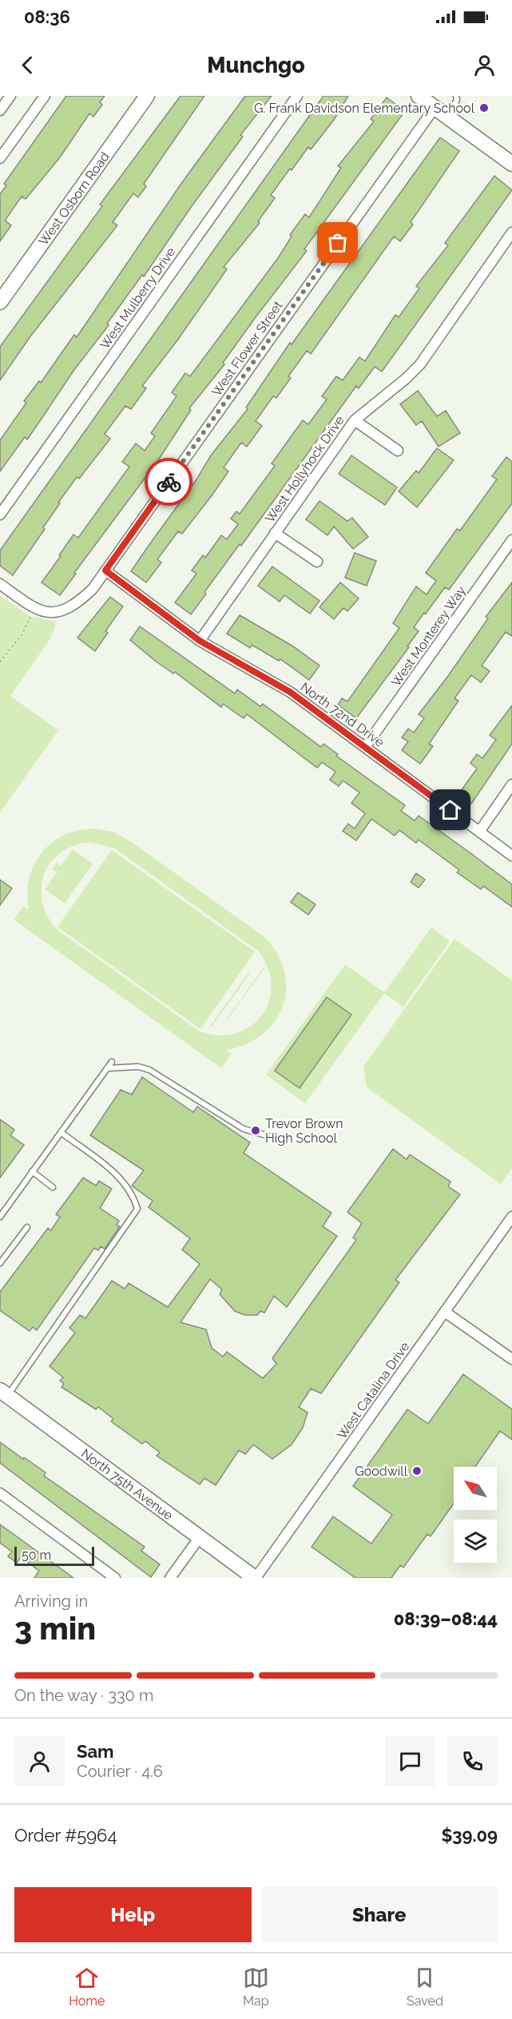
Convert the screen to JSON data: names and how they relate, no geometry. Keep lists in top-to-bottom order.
{
  "streets": {
    "street": [
      "West Osborn Road",
      "West Mulberry Drive",
      "West Flower Street",
      "West Hollyhock Drive",
      "West Monterey Way",
      "North 72nd Drive",
      "West Catalina Drive",
      "North 75th Avenue"
    ]
  },
  "crossings": [
    ["West Flower Street", "North 72nd Drive"],
    ["West Hollyhock Drive", "North 72nd Drive"],
    ["West Monterey Way", "North 72nd Drive"],
    ["West Catalina Drive", "North 75th Avenue"]
  ],
  "places": ["G. Frank Davidson Elementary School", "Trevor Brown High School", "Goodwill"],
  "scale_bar": "50 m",
  "north": "top left",
  "page": {
    "status": "08:36",
    "header": "Munchgo",
    "scale": "50 m",
    "heading": ["3 min", "Arriving in", "08:39–08:44"],
    "panel": [
      "Sam",
      "Courier · 4.6",
      "Order #5964",
      "$39.09"
    ],
    "bar": "On the way · 330 m",
    "buttons": ["Help", "Share"],
    "tabs": ["Home", "Map", "Saved"]
  }
}
